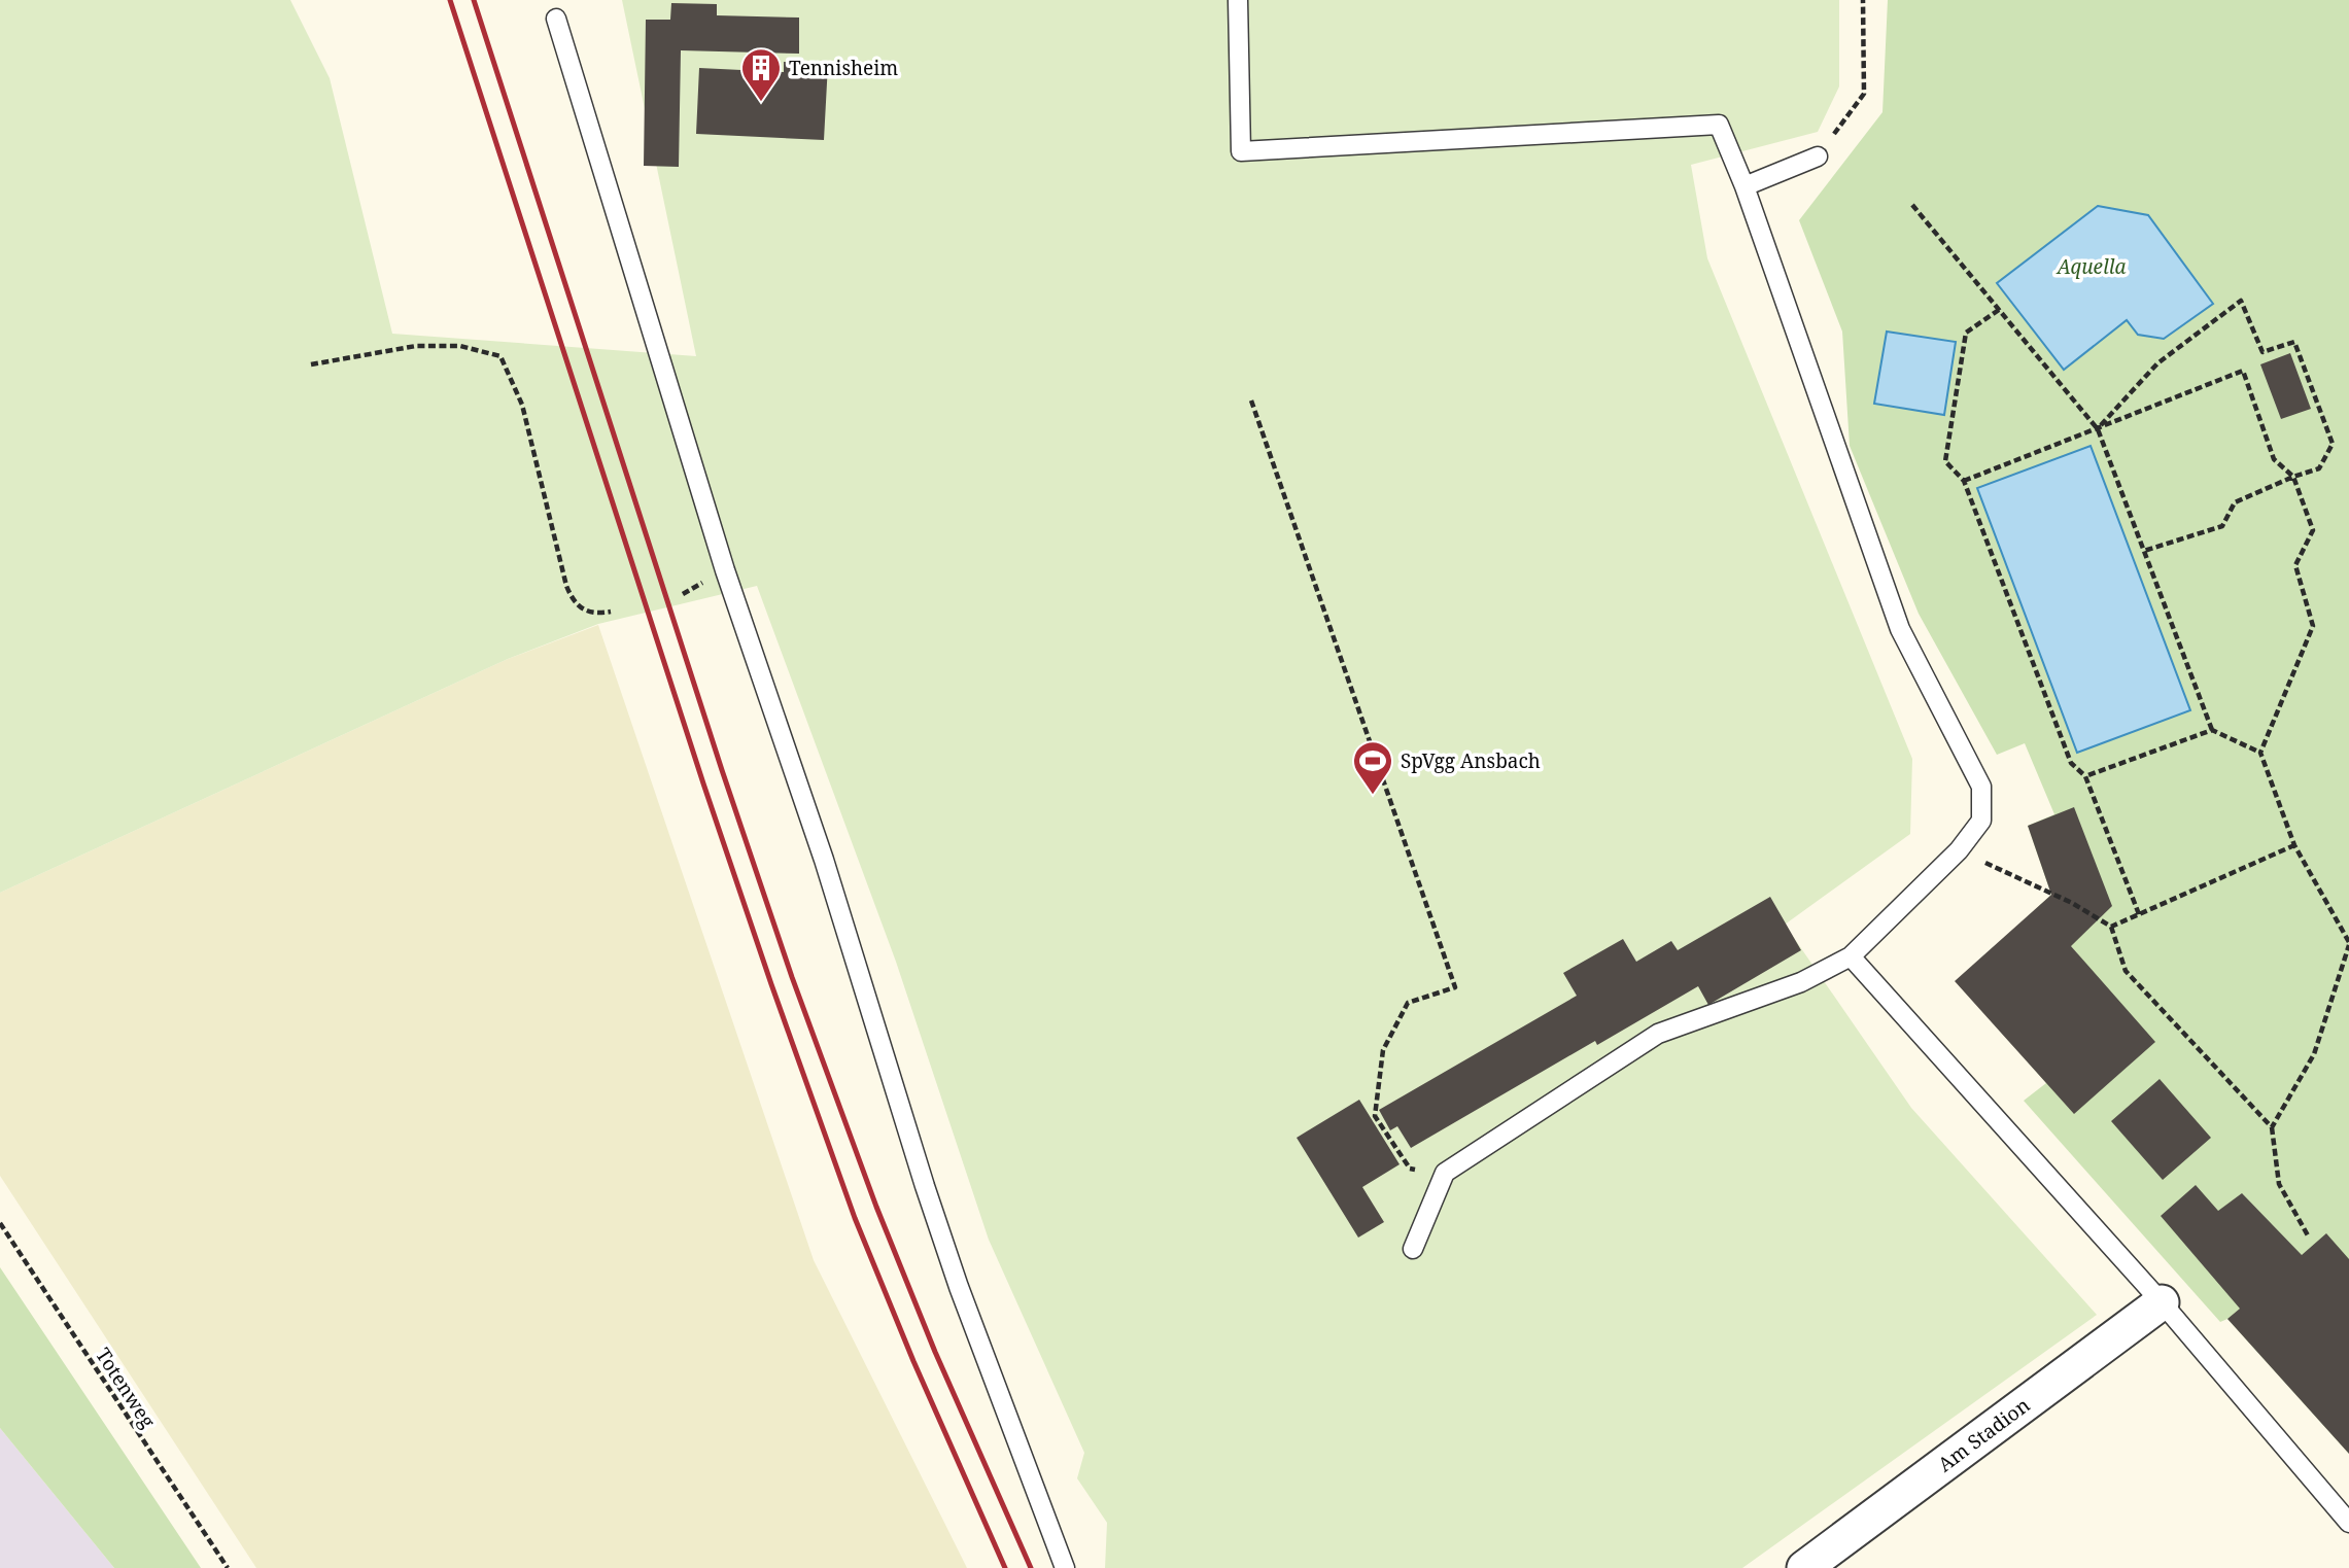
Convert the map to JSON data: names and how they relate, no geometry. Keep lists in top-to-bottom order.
{
  "streets": {
    "street": ["Am Stadion"],
    "path": ["Totenweg"]
  },
  "parks": ["Aquella"],
  "places": {
    "building": ["Tennisheim"],
    "sports": ["SpVgg Ansbach"]
  }
}
